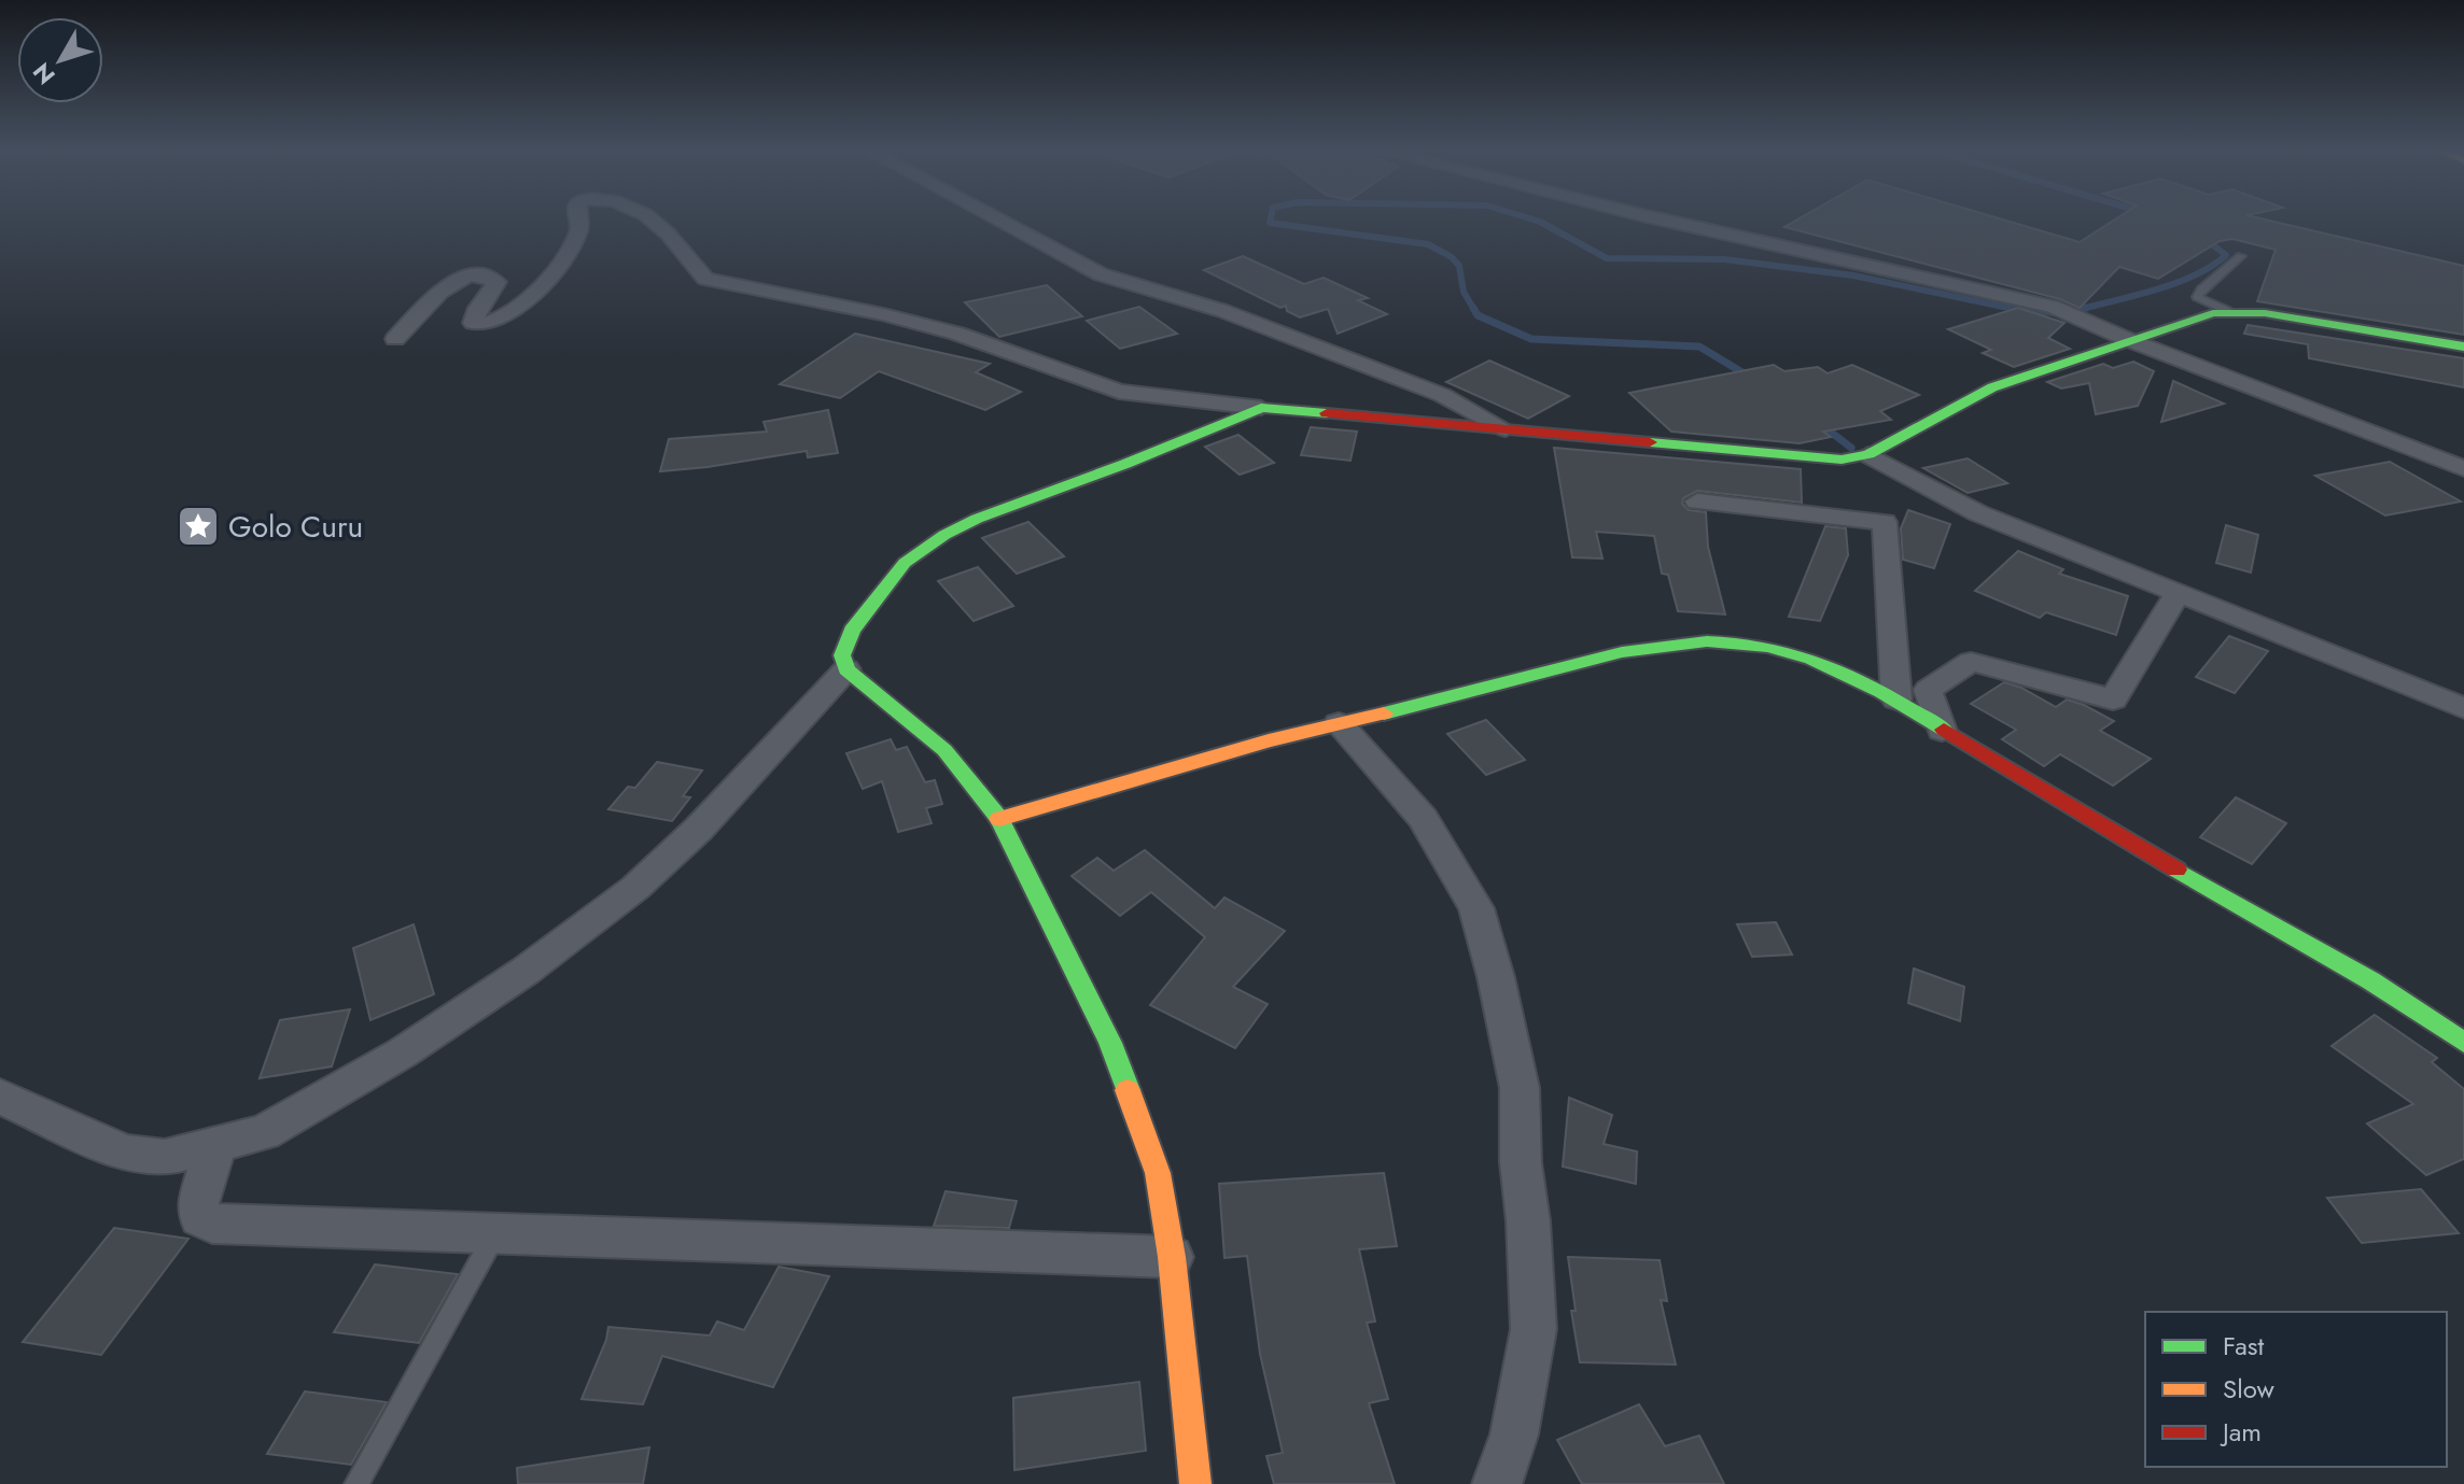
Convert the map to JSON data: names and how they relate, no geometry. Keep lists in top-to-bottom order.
{
  "places": {
    "place": ["Golo Curu"]
  },
  "legend": ["Fast", "Slow", "Jam"],
  "north": "bottom left"
}
